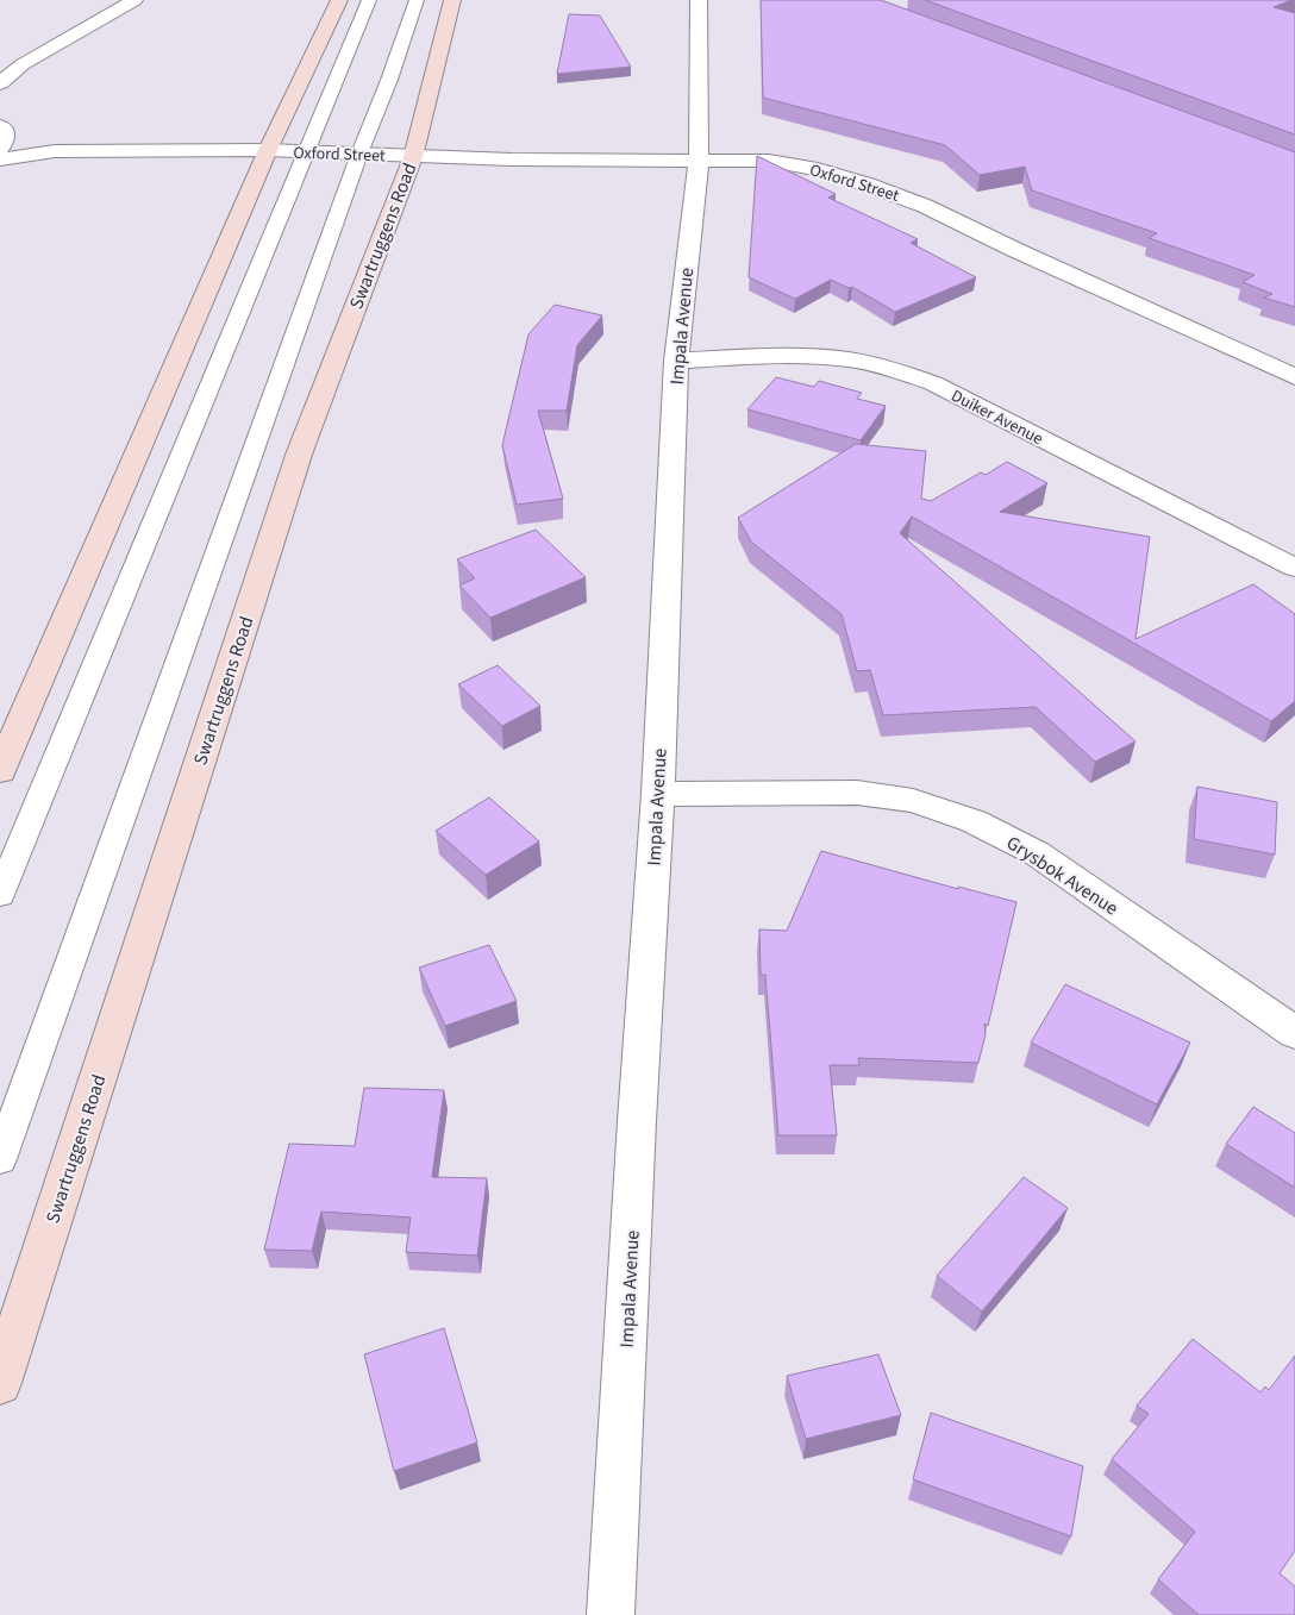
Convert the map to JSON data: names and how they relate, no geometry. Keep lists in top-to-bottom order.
{
  "streets": {
    "main road": ["Swartruggens Road"],
    "street": [
      "Oxford Street",
      "Impala Avenue",
      "Duiker Avenue",
      "Grysbok Avenue"
    ]
  },
  "crossings": [
    ["Oxford Street", "Swartruggens Road"],
    ["Oxford Street", "Impala Avenue"],
    ["Impala Avenue", "Duiker Avenue"],
    ["Impala Avenue", "Grysbok Avenue"]
  ]
}
